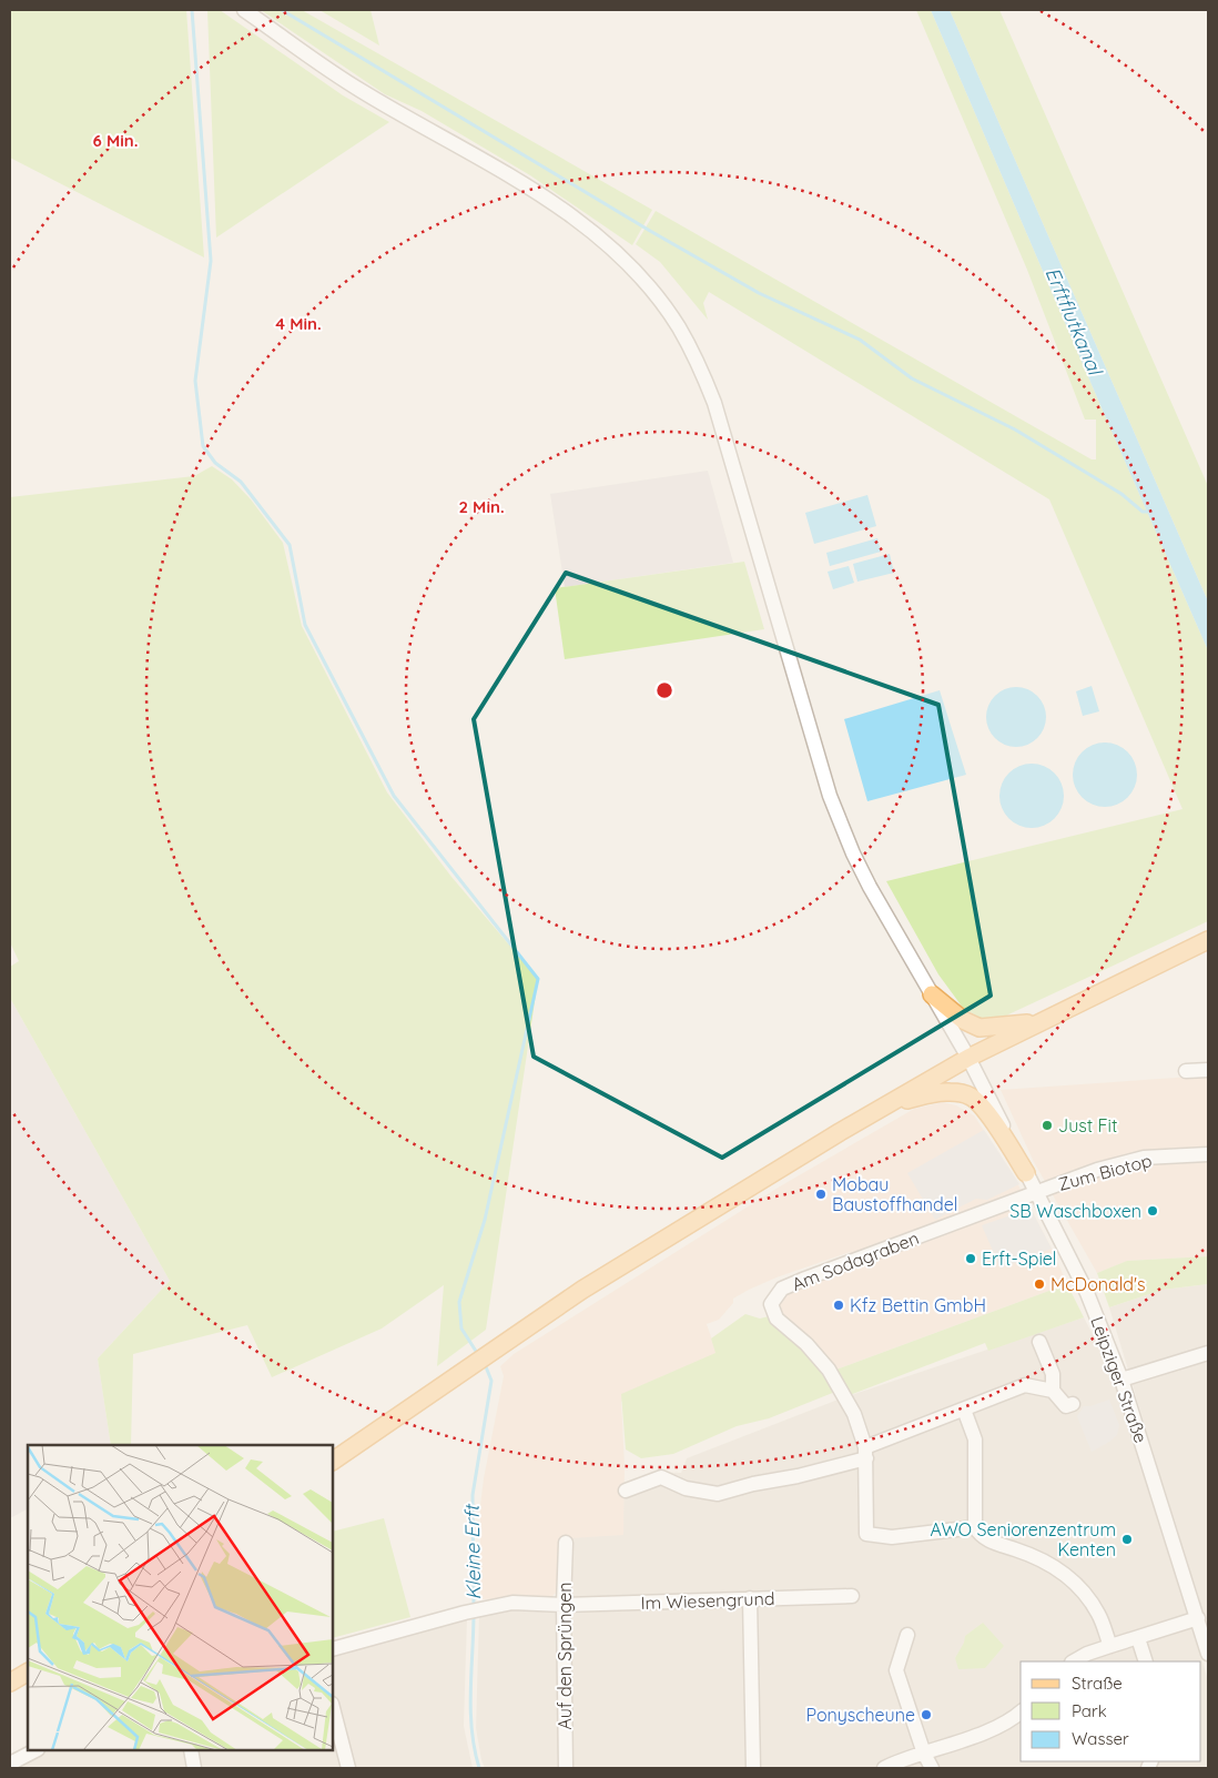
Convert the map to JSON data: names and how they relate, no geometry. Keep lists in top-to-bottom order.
{
  "streets": {
    "street": [
      "Zum Biotop",
      "Am Sodagraben",
      "Leipziger Straße",
      "Im Wiesengrund",
      "Auf den Sprüngen"
    ]
  },
  "crossings": [
    ["Zum Biotop", "Am Sodagraben"],
    ["Zum Biotop", "Leipziger Straße"],
    ["Am Sodagraben", "Leipziger Straße"],
    ["Im Wiesengrund", "Auf den Sprüngen"]
  ],
  "water": ["Erftflutkanal", "Kleine Erft"],
  "places": [
    "Just Fit",
    "Mobau Baustoffhandel",
    "SB Waschboxen",
    "Erft-Spiel",
    "McDonald's",
    "Kfz Bettin GmbH",
    "AWO Seniorenzentrum Kenten",
    "Ponyscheune"
  ],
  "legend": ["Straße", "Park", "Wasser"],
  "rings": ["6 Min.", "4 Min.", "2 Min."]
}
